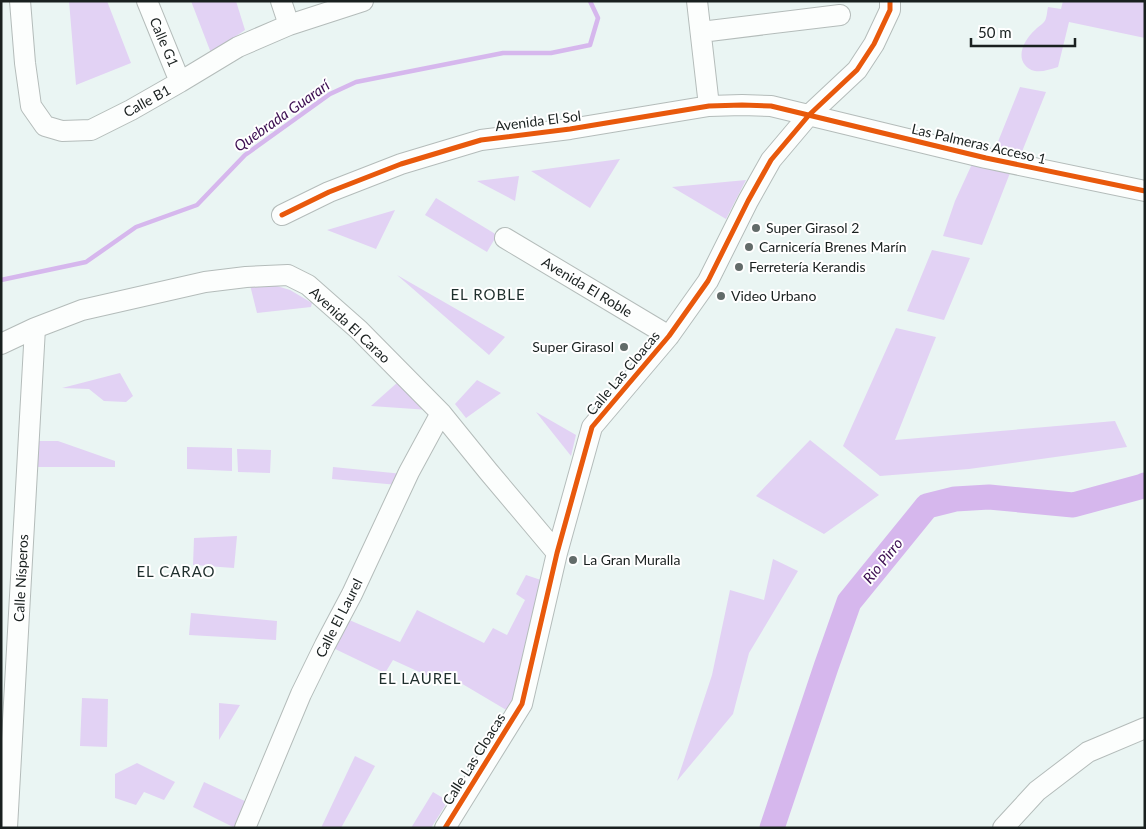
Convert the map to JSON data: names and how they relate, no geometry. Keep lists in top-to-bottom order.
{
  "streets": {
    "street": [
      "Calle G1",
      "Calle B1",
      "Avenida El Sol",
      "Las Palmeras Acceso 1",
      "Avenida El Roble",
      "Avenida El Carao",
      "Calle Las Cloacas",
      "Calle Nísperos",
      "Calle El Laurel"
    ]
  },
  "crossings": [
    ["Calle G1", "Calle B1"],
    ["Avenida El Sol", "Las Palmeras Acceso 1"],
    ["Avenida El Sol", "Calle Las Cloacas"],
    ["Las Palmeras Acceso 1", "Calle Las Cloacas"],
    ["Avenida El Roble", "Calle Las Cloacas"],
    ["Avenida El Carao", "Calle Las Cloacas"],
    ["Avenida El Carao", "Calle Nísperos"],
    ["Avenida El Carao", "Calle El Laurel"]
  ],
  "districts": ["EL ROBLE", "EL CARAO", "EL LAUREL"],
  "water": ["Quebrada Guararí", "Rio Pirro"],
  "places": [
    "Super Girasol 2",
    "Carnicería Brenes Marín",
    "Ferretería Kerandis",
    "Video Urbano",
    "Super Girasol",
    "La Gran Muralla"
  ],
  "scale_bar": "50 m"
}
